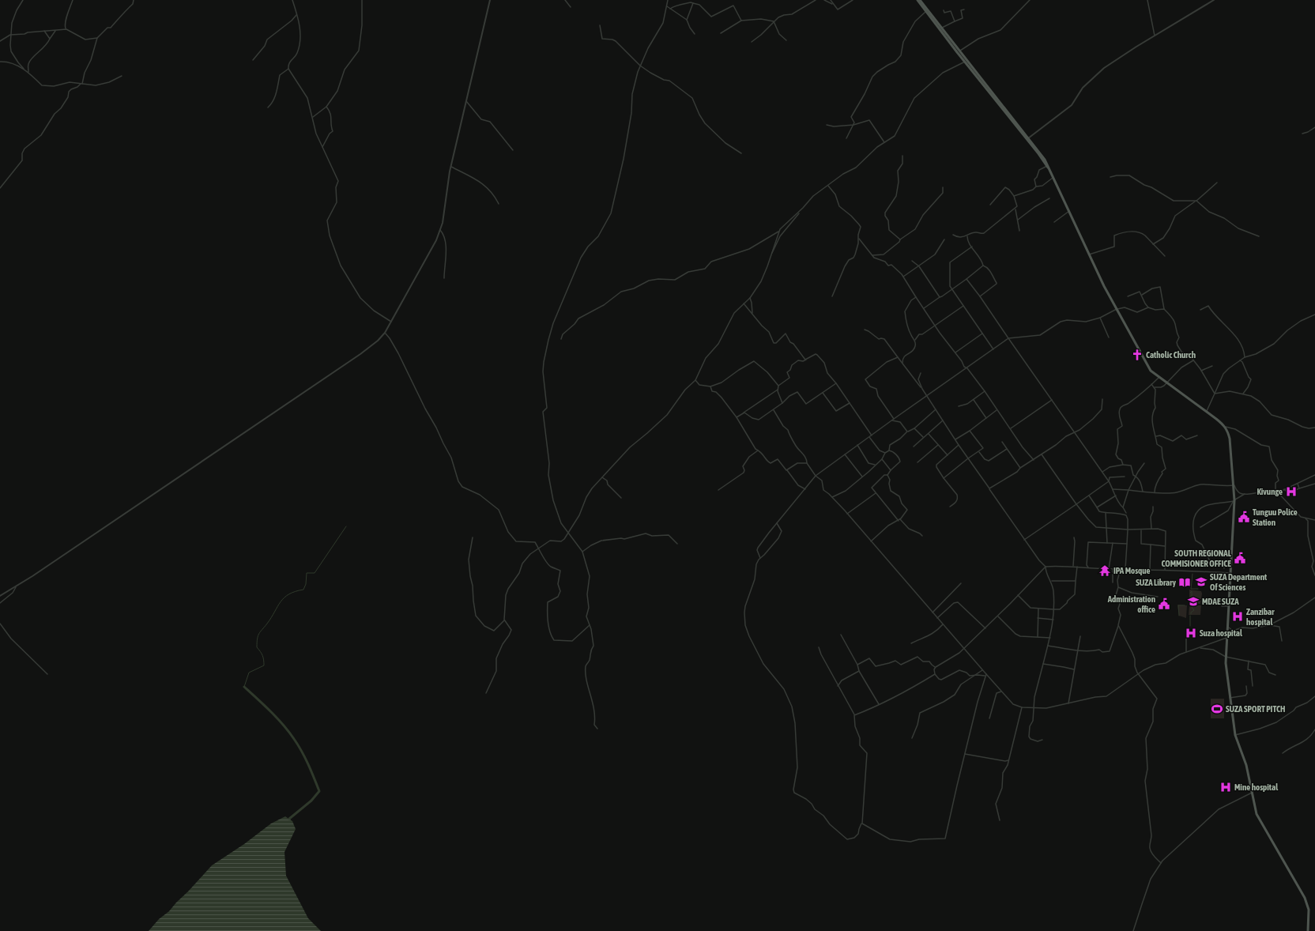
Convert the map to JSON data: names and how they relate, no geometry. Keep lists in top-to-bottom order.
{
  "places": {
    "church": ["Catholic Church"],
    "hospital": [
      "Kivunge",
      "Zanzibar hospital",
      "Suza hospital",
      "Mine hospital"
    ],
    "public building": ["Tunguu Police Station", "SOUTH REGIONAL COMMISIONER OFFICE", "Administration office"],
    "temple": ["IPA Mosque"],
    "school or university": ["SUZA Department Of Sciences", "MDAE SUZA"],
    "library": ["SUZA Library"],
    "sports": ["SUZA SPORT PITCH"]
  }
}
